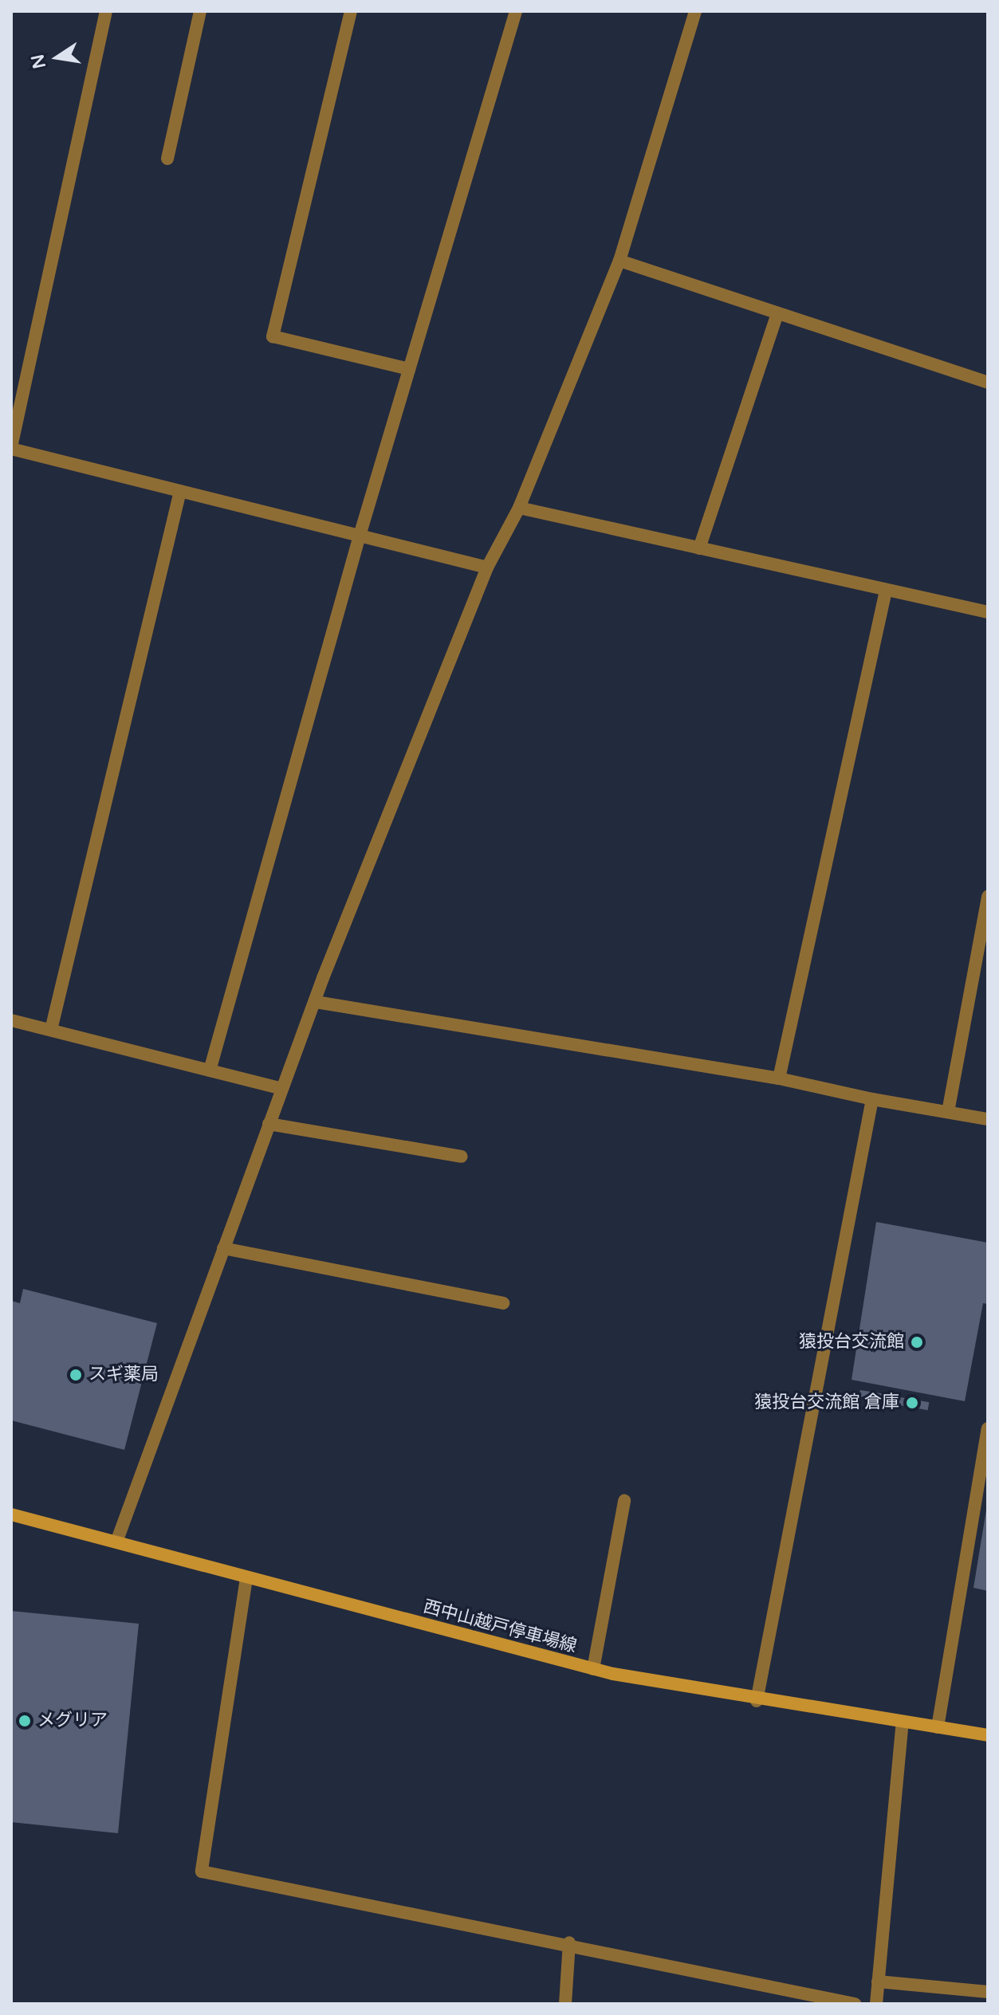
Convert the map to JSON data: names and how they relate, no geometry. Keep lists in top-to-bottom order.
{
  "streets": {
    "main road": ["西中山越戸停車場線"]
  },
  "places": [
    "猿投台交流館",
    "スギ薬局",
    "猿投台交流館 倉庫",
    "メグリア"
  ],
  "north": "left"
}
